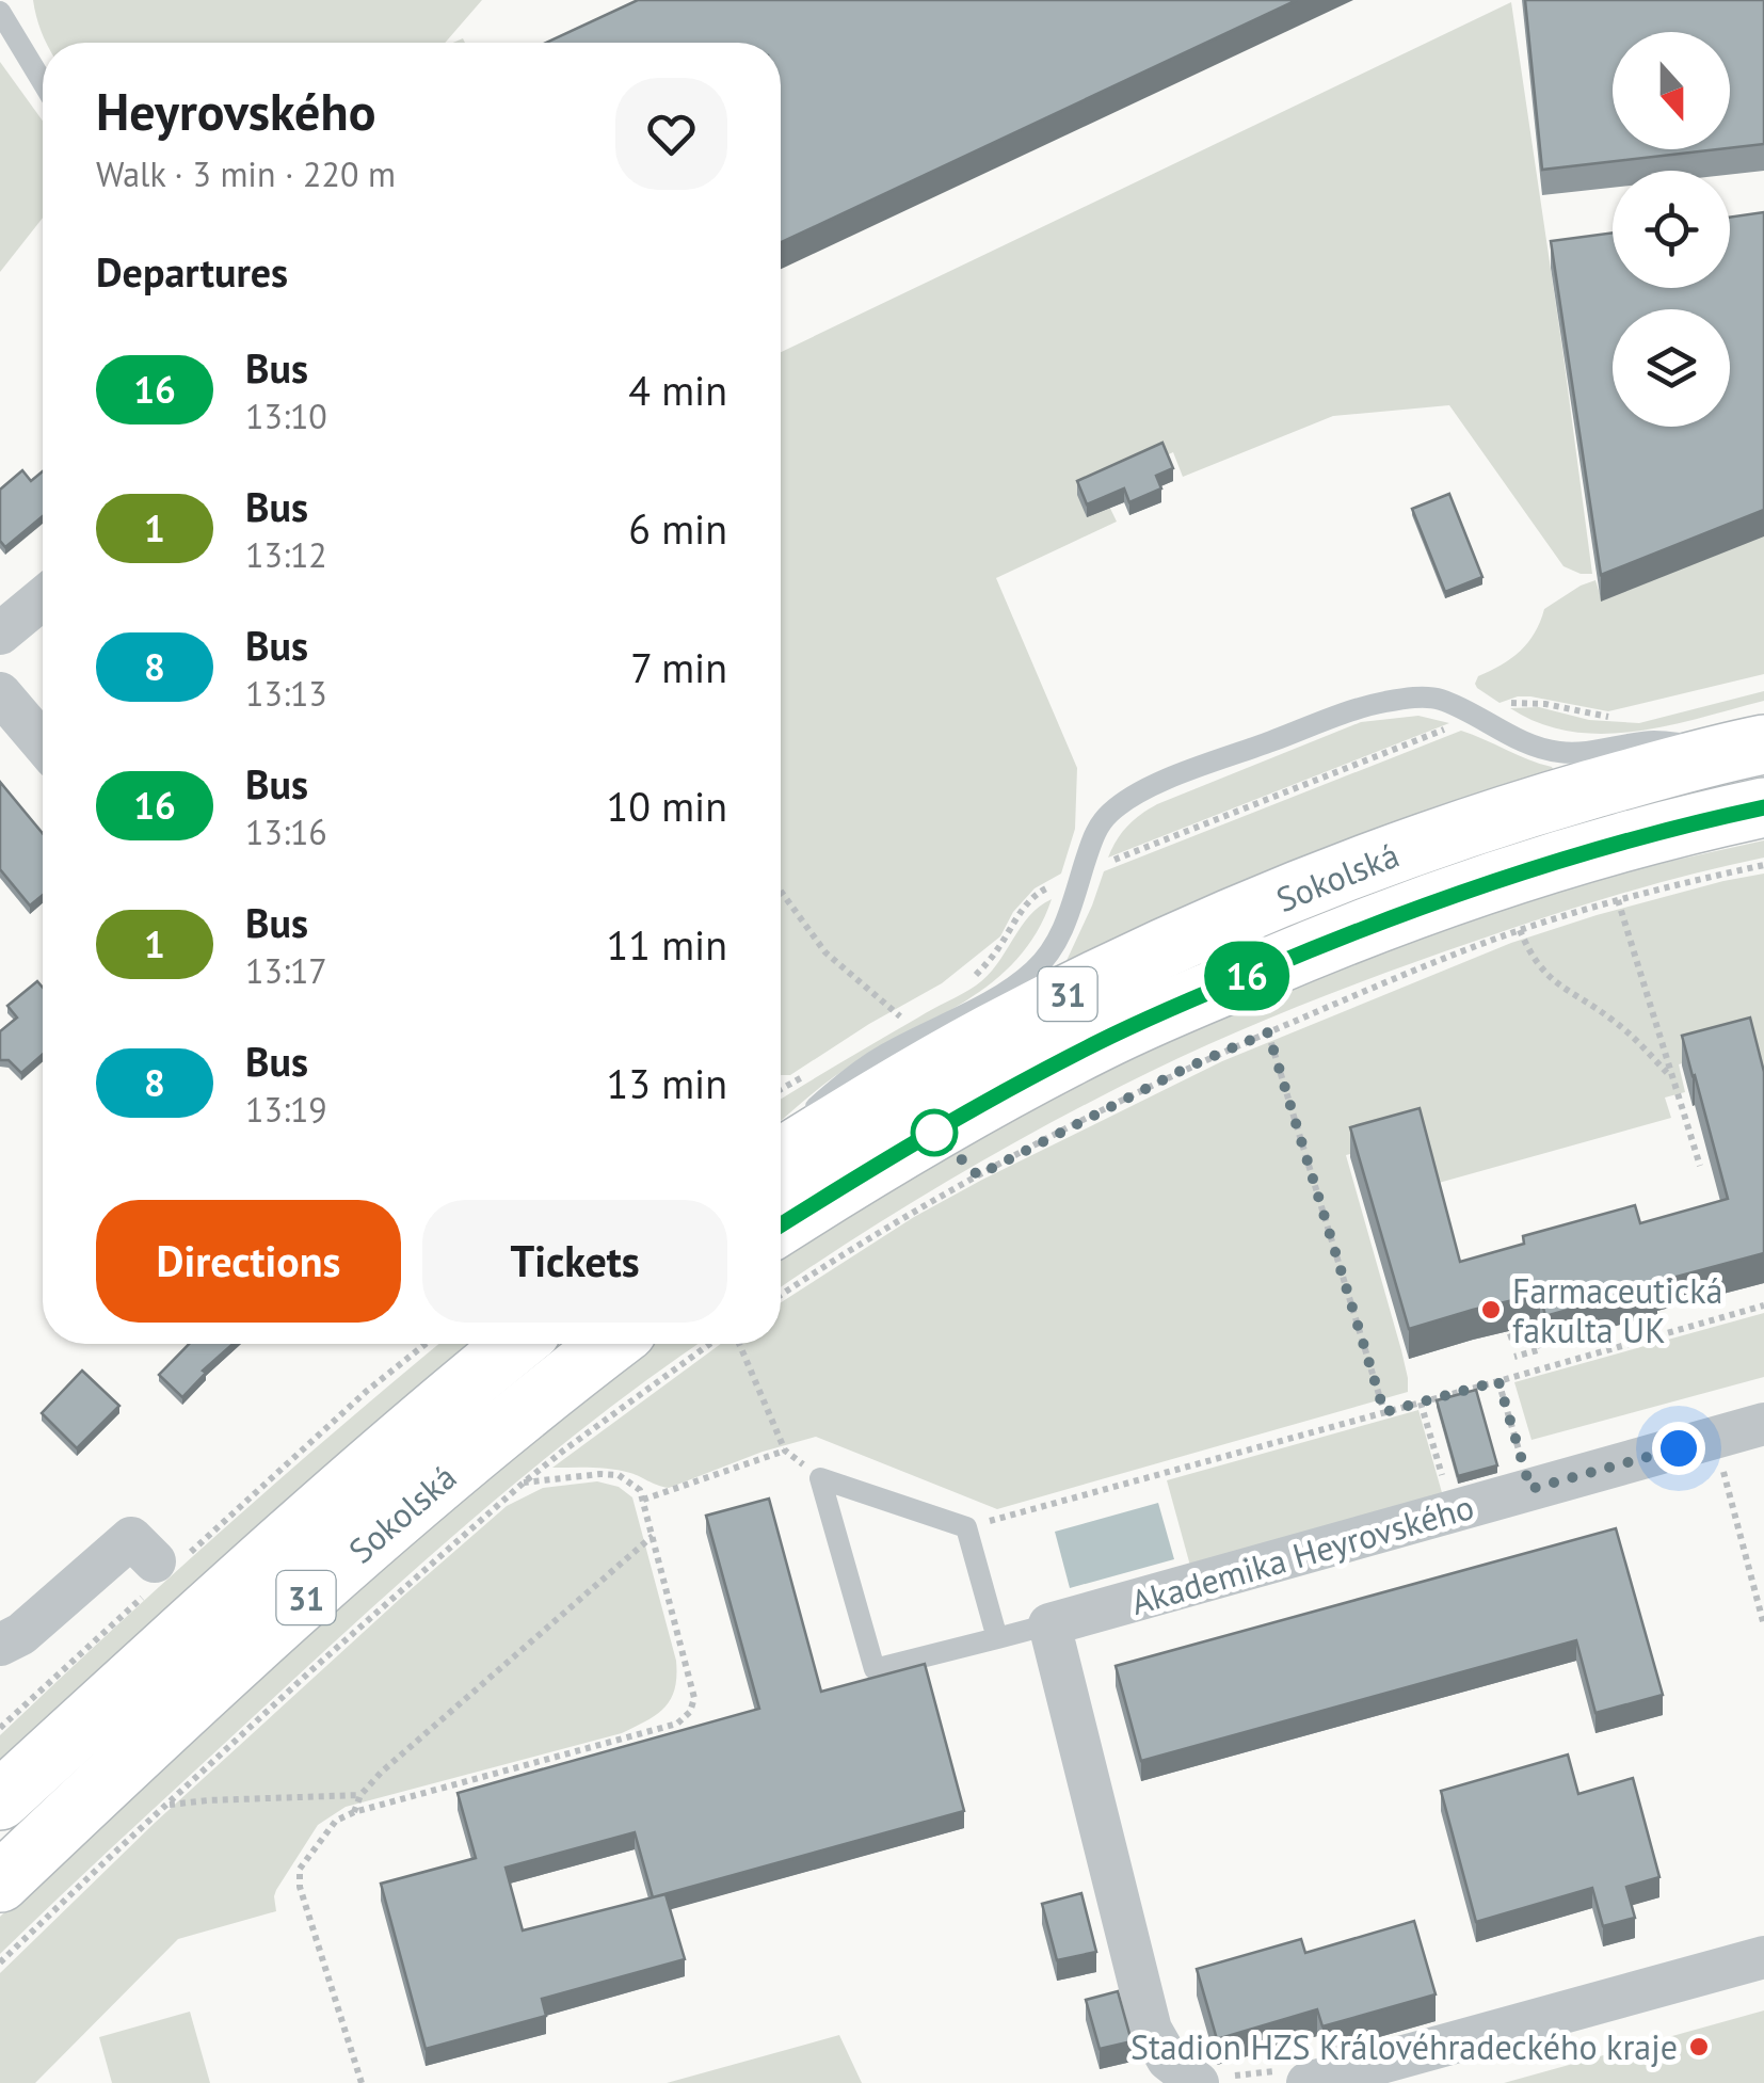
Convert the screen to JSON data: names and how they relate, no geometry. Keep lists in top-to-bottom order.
{
  "streets": {
    "main road": ["Sokolská", "31"],
    "street": ["Akademika Heyrovského"]
  },
  "places": ["Farmaceutická fakulta UK", "Stadion HZS Královéhradeckého kraje"],
  "lines": ["bus line 16"],
  "north": "bottom",
  "page": {
    "on_map": "16",
    "heading": [
      ["Heyrovského", "Walk · 3 min · 220 m"],
      "Departures"
    ],
    "list": [
      {
        "mark": "16",
        "name": "Bus",
        "note": "13:10",
        "value": "4 min"
      },
      {
        "mark": "1",
        "name": "Bus",
        "note": "13:12",
        "value": "6 min"
      },
      {
        "mark": "8",
        "name": "Bus",
        "note": "13:13",
        "value": "7 min"
      },
      {
        "mark": "16",
        "name": "Bus",
        "note": "13:16",
        "value": "10 min"
      },
      {
        "mark": "1",
        "name": "Bus",
        "note": "13:17",
        "value": "11 min"
      },
      {
        "mark": "8",
        "name": "Bus",
        "note": "13:19",
        "value": "13 min"
      }
    ],
    "buttons": ["Directions", "Tickets"]
  }
}
